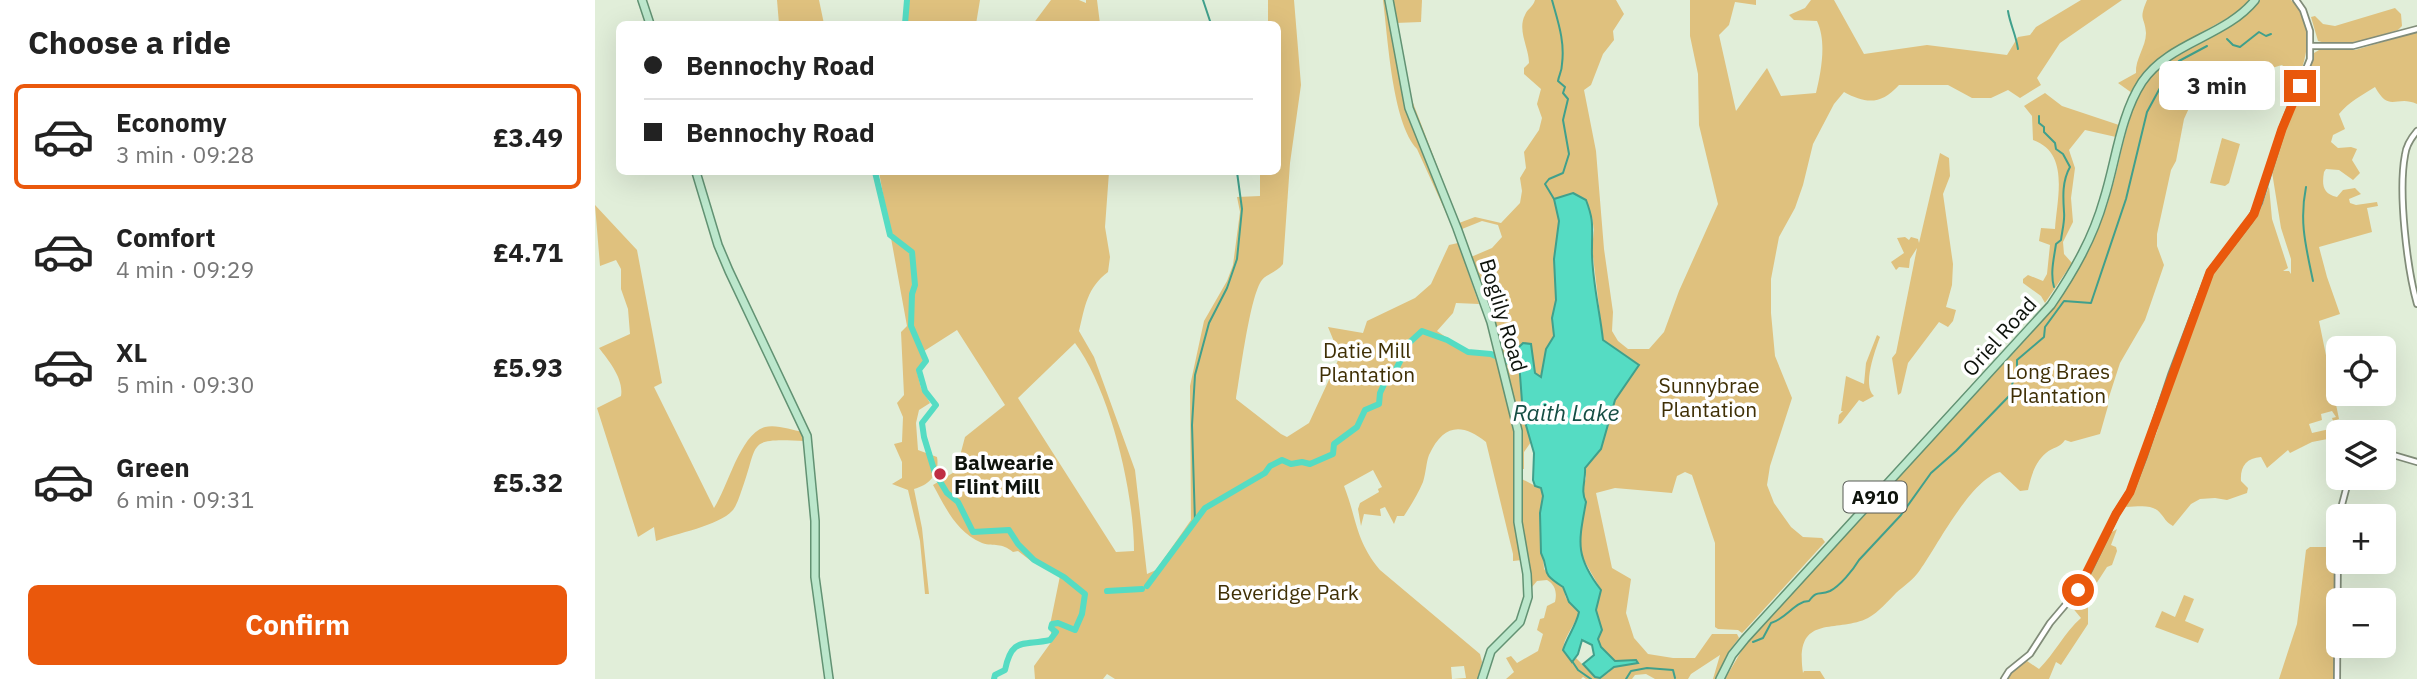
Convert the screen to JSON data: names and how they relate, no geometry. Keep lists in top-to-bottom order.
{
  "streets": {
    "main road": ["Boglily Road", "Oriel Road", "A910"]
  },
  "water": ["Raith Lake"],
  "parks": [
    "Datie Mill Plantation",
    "Long Braes Plantation",
    "Sunnybrae Plantation",
    "Beveridge Park"
  ],
  "places": ["Balwearie Flint Mill"],
  "page": {
    "heading": "Choose a ride",
    "banner": ["Bennochy Road", "Bennochy Road"],
    "bubble": "3 min",
    "list": [
      {
        "name": "Economy",
        "note": "3 min · 09:28",
        "value": "£3.49"
      },
      {
        "name": "Comfort",
        "note": "4 min · 09:29",
        "value": "£4.71"
      },
      {
        "name": "XL",
        "note": "5 min · 09:30",
        "value": "£5.93"
      },
      {
        "name": "Green",
        "note": "6 min · 09:31",
        "value": "£5.32"
      }
    ],
    "map_buttons": ["+", "−"],
    "buttons": "Confirm"
  }
}
